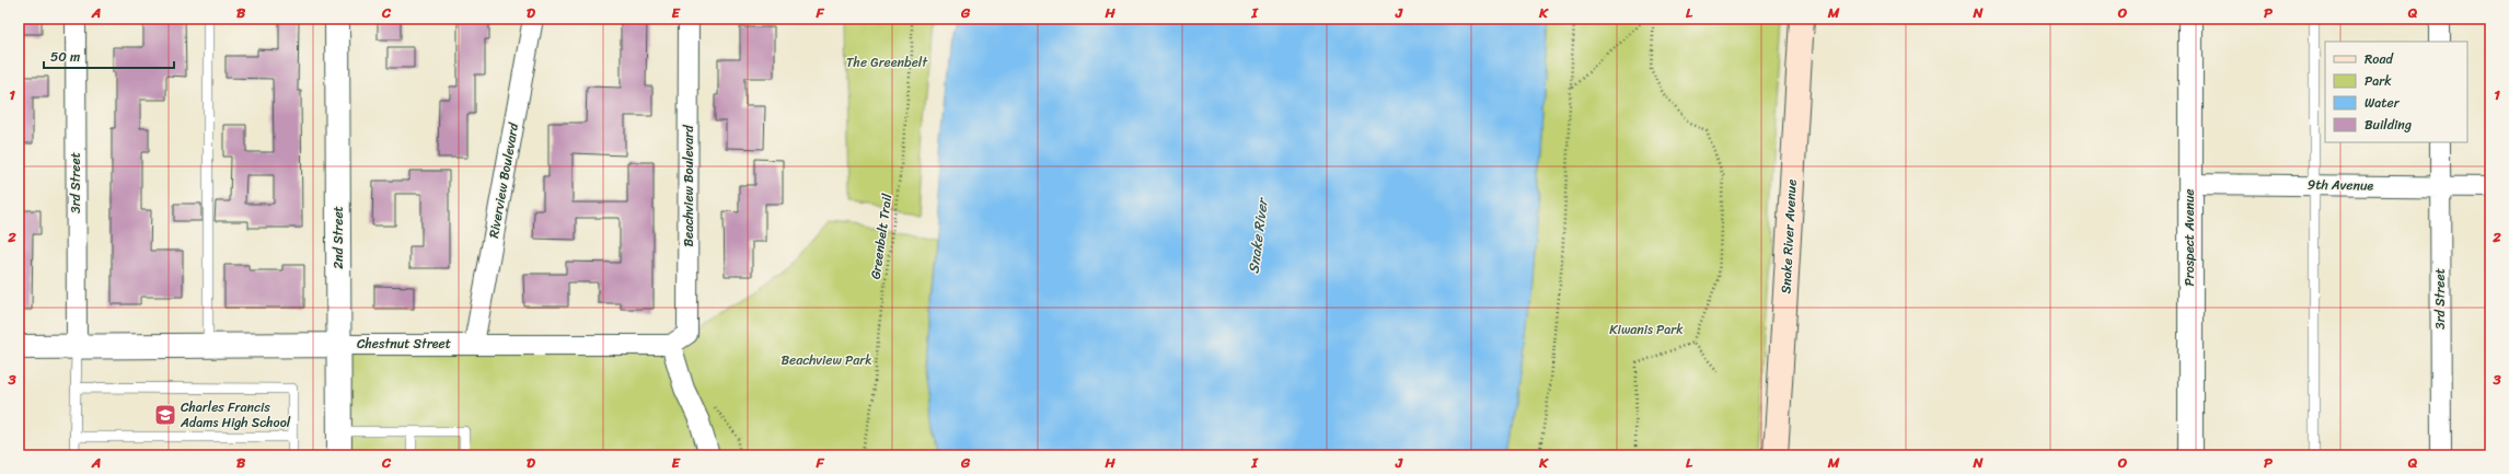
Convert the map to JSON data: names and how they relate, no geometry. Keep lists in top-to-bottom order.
{
  "streets": {
    "main road": ["Snake River Avenue"],
    "street": [
      "Riverview Boulevard",
      "3rd Street",
      "9th Avenue",
      "Beachview Boulevard",
      "2nd Street",
      "Prospect Avenue",
      "Chestnut Street"
    ],
    "path": ["Greenbelt Trail"]
  },
  "crossings": [
    ["Riverview Boulevard", "Chestnut Street"],
    ["3rd Street", "9th Avenue"],
    ["3rd Street", "Chestnut Street"],
    ["9th Avenue", "Prospect Avenue"],
    ["Beachview Boulevard", "Chestnut Street"],
    ["2nd Street", "Chestnut Street"]
  ],
  "water": ["Snake River"],
  "parks": ["The Greenbelt", "Kiwanis Park", "Beachview Park"],
  "places": {
    "school or university": ["Charles Francis Adams High School"]
  },
  "legend": [
    "Road",
    "Park",
    "Water",
    "Building"
  ],
  "scale_bar": "50 m",
  "grid": {
    "columns": [
      "A",
      "B",
      "C",
      "D",
      "E",
      "F",
      "G",
      "H",
      "I",
      "J",
      "K",
      "L",
      "M",
      "N",
      "O",
      "P",
      "Q"
    ],
    "rows": ["1", "2", "3"]
  }
}
